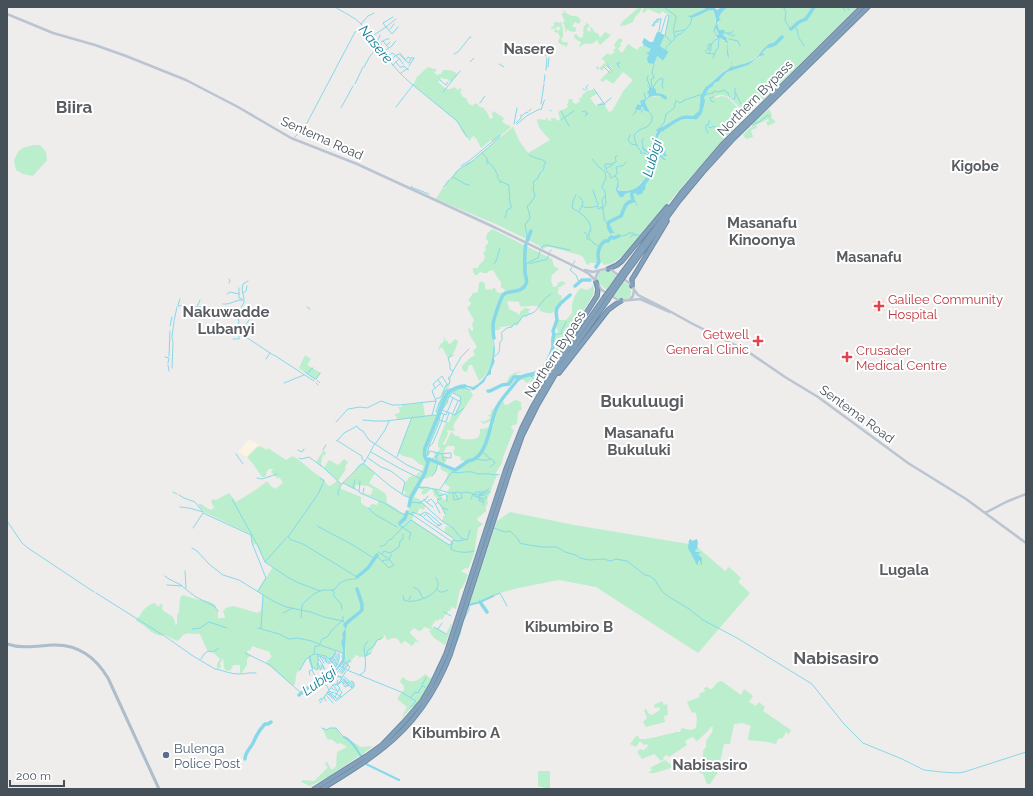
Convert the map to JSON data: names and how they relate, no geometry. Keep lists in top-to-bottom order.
{
  "streets": {
    "highway": ["Northern Bypass"],
    "main road": ["Sentema Road"]
  },
  "districts": [
    "Nasere",
    "Biira",
    "Kigobe",
    "Masanafu Kinoonya",
    "Masanafu",
    "Nakuwadde Lubanyi",
    "Bukuluugi",
    "Masanafu Bukuluki",
    "Lugala",
    "Kibumbiro B",
    "Nabisasiro",
    "Kibumbiro A",
    "Nabisasiro"
  ],
  "water": ["Nasere", "Lubigi"],
  "places": {
    "health": ["Galilee Community Hospital", "Getwell General Clinic", "Crusader Medical Centre"],
    "other": ["Bulenga Police Post"]
  },
  "scale_bar": "200 m"
}
